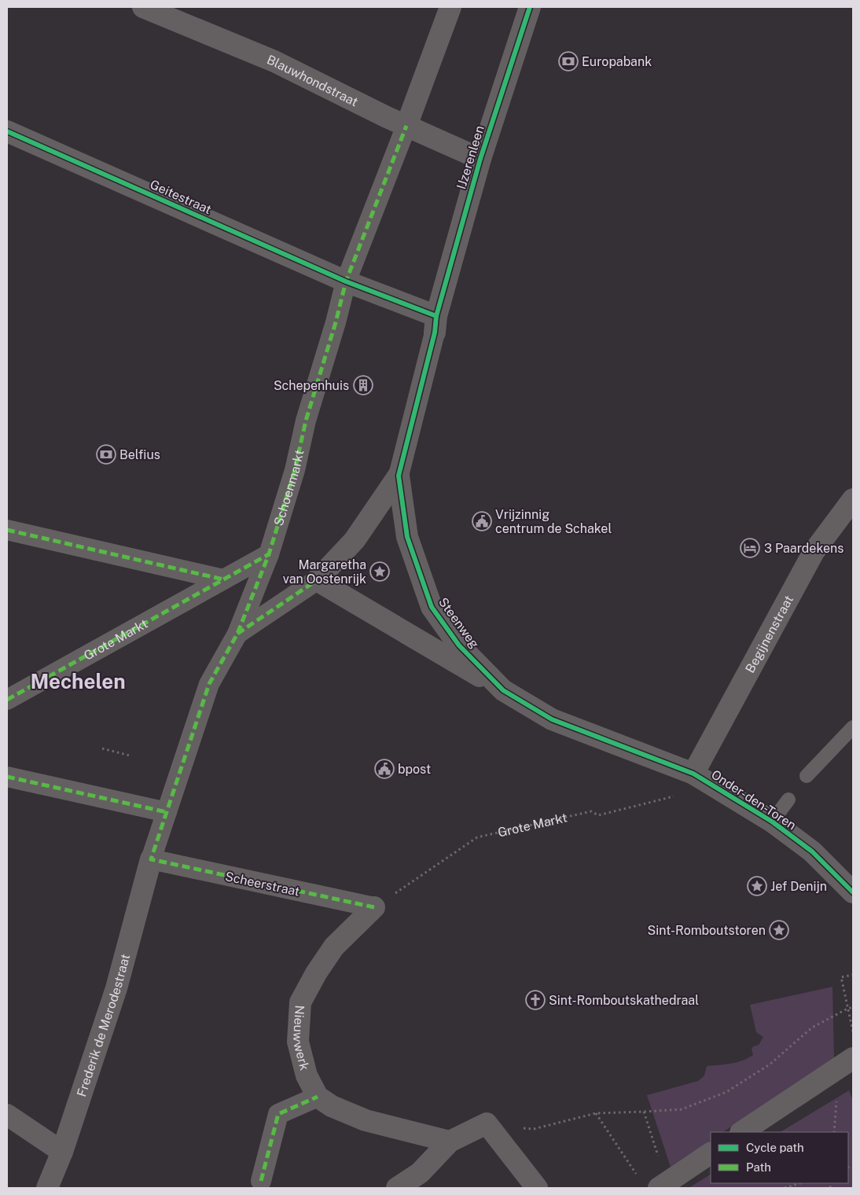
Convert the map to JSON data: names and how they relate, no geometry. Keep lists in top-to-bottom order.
{
  "streets": {
    "street": [
      "Blauwhondstraat",
      "IJzerenleen",
      "Geitestraat",
      "Schoenmarkt",
      "Steenweg",
      "Begijnenstraat",
      "Grote Markt",
      "Onder-den-Toren",
      "Scheerstraat",
      "Frederik de Merodestraat",
      "Nieuwwerk"
    ]
  },
  "crossings": [
    ["Blauwhondstraat", "IJzerenleen"],
    ["IJzerenleen", "Steenweg"],
    ["Geitestraat", "Schoenmarkt"],
    ["Schoenmarkt", "Grote Markt"],
    ["Steenweg", "Begijnenstraat"],
    ["Steenweg", "Grote Markt"],
    ["Steenweg", "Onder-den-Toren"],
    ["Begijnenstraat", "Grote Markt"],
    ["Begijnenstraat", "Onder-den-Toren"],
    ["Grote Markt", "Onder-den-Toren"],
    ["Grote Markt", "Scheerstraat"],
    ["Grote Markt", "Nieuwwerk"],
    ["Scheerstraat", "Frederik de Merodestraat"],
    ["Scheerstraat", "Nieuwwerk"]
  ],
  "districts": ["Mechelen"],
  "places": {
    "bank": ["Europabank", "Belfius"],
    "building": ["Schepenhuis"],
    "public building": ["Vrijzinnig centrum de Schakel", "bpost"],
    "hotel": ["3 Paardekens"],
    "place": ["Margaretha van Oostenrijk", "Jef Denijn", "Sint-Romboutstoren"],
    "church": ["Sint-Romboutskathedraal"]
  },
  "legend": ["Cycle path", "Path"]
}
